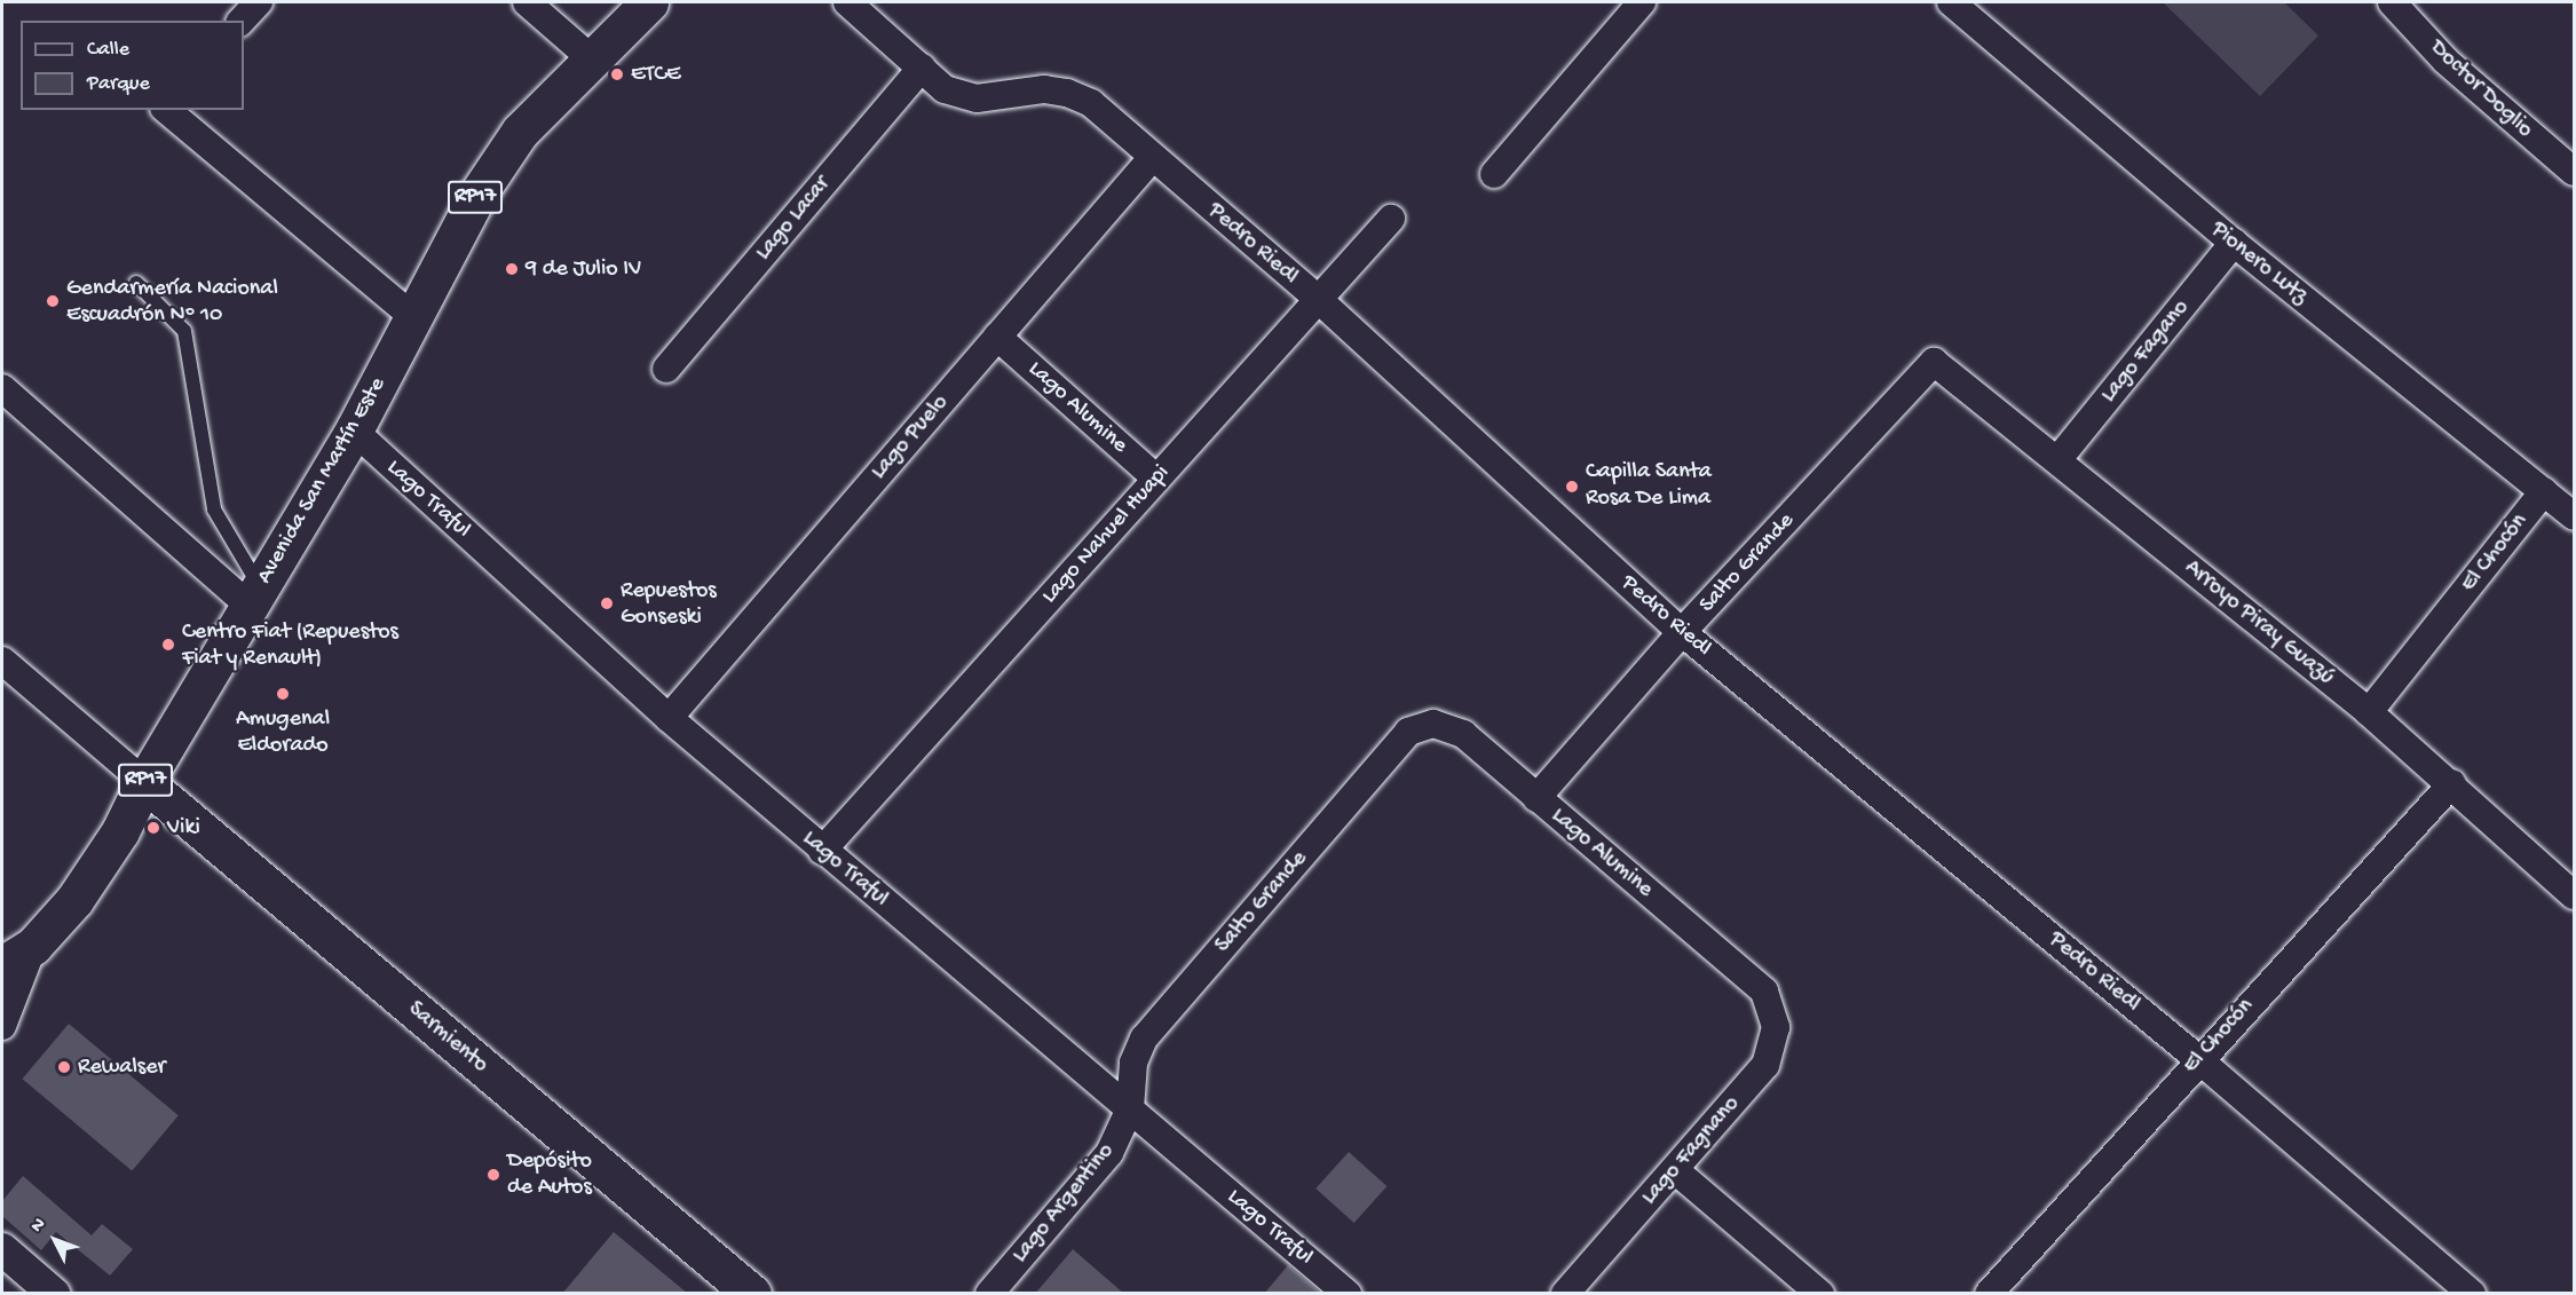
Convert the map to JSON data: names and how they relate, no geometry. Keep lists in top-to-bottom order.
{
  "streets": {
    "main road": ["RP17", "Avenida San Martín Este", "Sarmiento"],
    "street": [
      "Doctor Doglio",
      "Lago Lacar",
      "Pedro Riedl",
      "Pionero Lutz",
      "Lago Fagano",
      "Lago Alumine",
      "Lago Puelo",
      "Lago Traful",
      "Lago Nahuel Huapi",
      "El Chocón",
      "Salto Grande",
      "Arroyo Piray Guazú",
      "Lago Fagnano",
      "Lago Argentino"
    ]
  },
  "crossings": [
    ["Lago Lacar", "Pedro Riedl"],
    ["Pedro Riedl", "Lago Puelo"],
    ["Pedro Riedl", "Lago Nahuel Huapi"],
    ["Pedro Riedl", "El Chocón"],
    ["Pedro Riedl", "Salto Grande"],
    ["Pionero Lutz", "Lago Fagano"],
    ["Pionero Lutz", "El Chocón"],
    ["Lago Fagano", "Arroyo Piray Guazú"],
    ["Lago Alumine", "Lago Puelo"],
    ["Lago Alumine", "Lago Nahuel Huapi"],
    ["Lago Alumine", "Salto Grande"],
    ["Lago Alumine", "Lago Fagnano"],
    ["Lago Puelo", "Lago Traful"],
    ["Avenida San Martín Este", "Lago Traful"],
    ["Avenida San Martín Este", "Sarmiento"],
    ["Lago Traful", "Lago Nahuel Huapi"],
    ["Lago Traful", "Salto Grande"],
    ["Lago Traful", "Lago Argentino"],
    ["El Chocón", "Arroyo Piray Guazú"],
    ["Salto Grande", "Arroyo Piray Guazú"],
    ["Salto Grande", "Lago Argentino"]
  ],
  "places": [
    "ETCE",
    "9 de Julio IV",
    "Gendarmería Nacional Escuadrón Nº 10",
    "Capilla Santa Rosa De Lima",
    "Repuestos Gonseski",
    "Centro Fiat (Repuestos Fiat y Renault)",
    "Amugenal Eldorado",
    "Viki",
    "Rewalser",
    "Depósito de Autos"
  ],
  "legend": ["Calle", "Parque"],
  "north": "top left"
}
